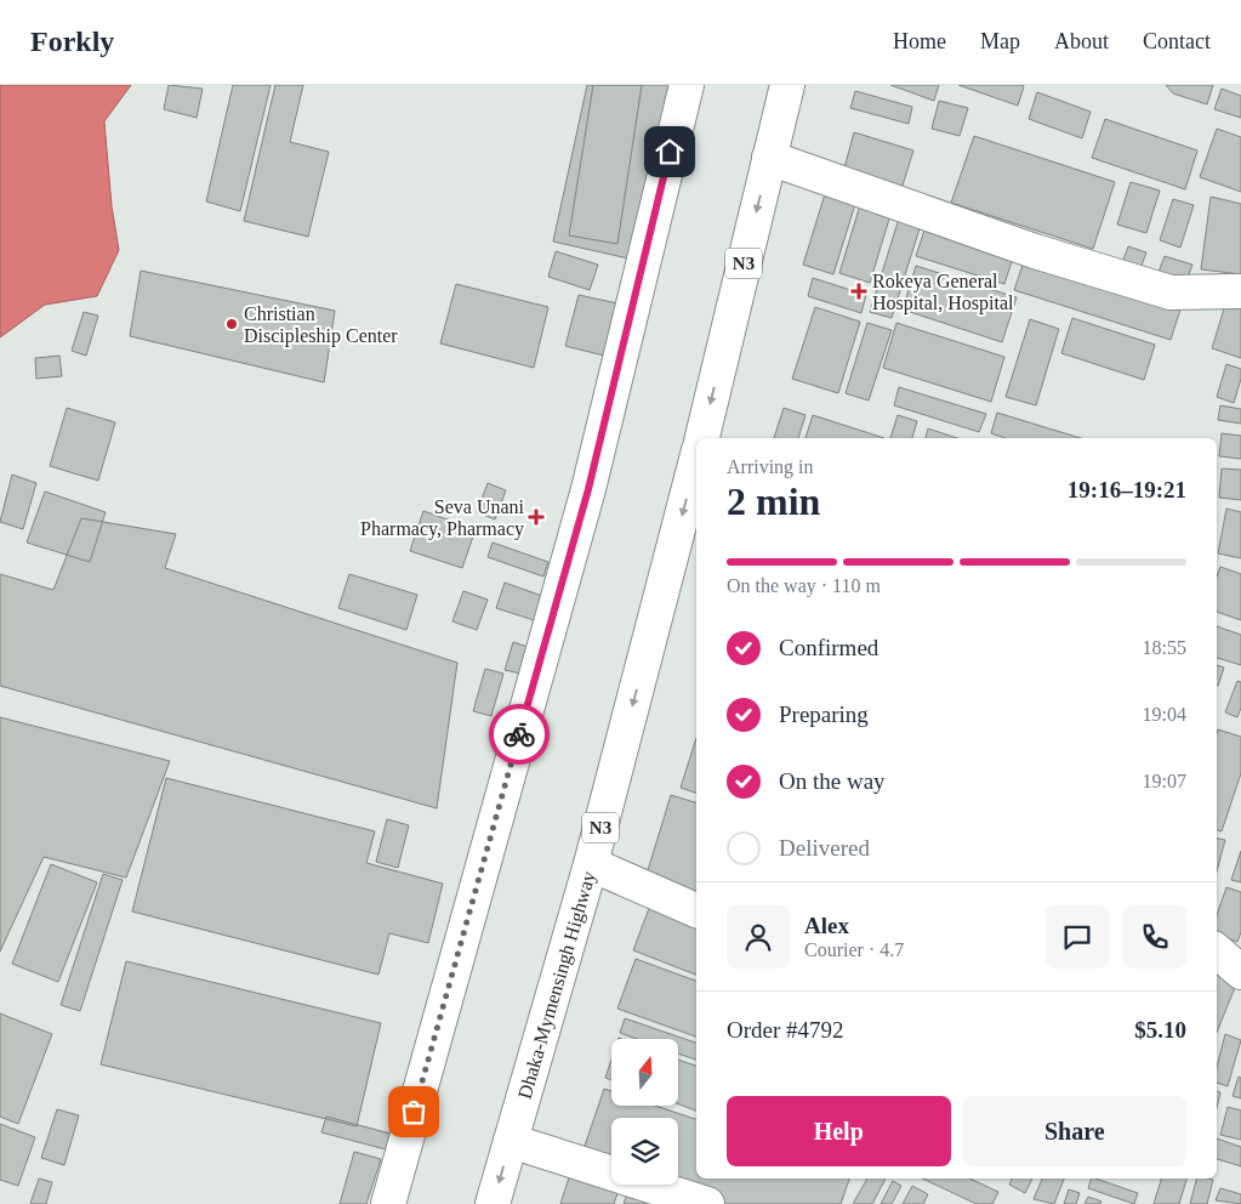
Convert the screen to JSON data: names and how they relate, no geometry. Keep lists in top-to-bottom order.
{
  "streets": {
    "main road": ["N3", "Dhaka-Mymensingh Highway"]
  },
  "places": {
    "health": ["Rokeya General Hospital, Hospital", "Seva Unani Pharmacy, Pharmacy"],
    "other": ["Christian Discipleship Center"]
  },
  "north": "top",
  "page": {
    "header": "Forkly",
    "nav": [
      "Home",
      "Map",
      "About",
      "Contact"
    ],
    "heading": ["2 min", "Arriving in", "19:16–19:21"],
    "panel": [
      "Alex",
      "Courier · 4.7",
      "Order #4792",
      "$5.10"
    ],
    "bar": "On the way · 110 m",
    "list": [
      ["Confirmed", "18:55"],
      ["Preparing", "19:04"],
      ["On the way", "19:07"],
      "Delivered"
    ],
    "buttons": ["Help", "Share"]
  }
}
